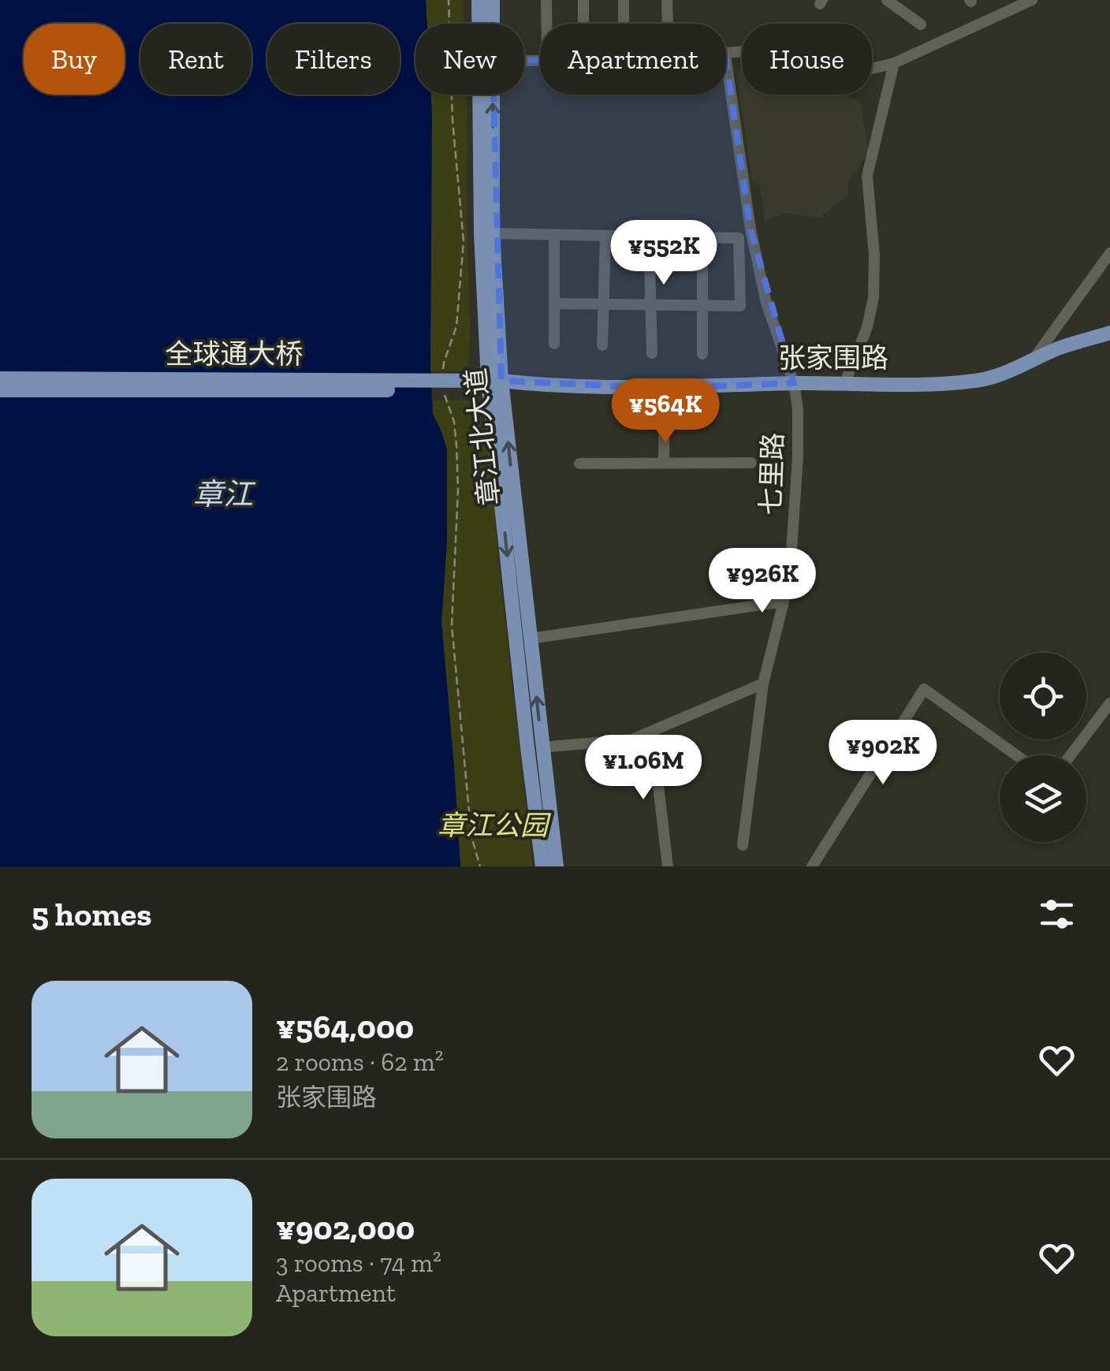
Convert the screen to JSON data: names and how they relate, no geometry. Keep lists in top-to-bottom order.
{
  "streets": {
    "main road": ["全球通大桥", "张家围路", "章江北大道"],
    "street": ["七里路"]
  },
  "crossings": [
    ["全球通大桥", "张家围路"],
    ["张家围路", "章江北大道"],
    ["张家围路", "七里路"]
  ],
  "water": ["章江"],
  "parks": ["章江公园"],
  "page": {
    "chip": [
      "Buy",
      "Rent",
      "Filters",
      "New",
      "Apartment",
      "House"
    ],
    "price": [
      "¥552K",
      "¥564K",
      "¥926K",
      "¥902K",
      "¥1.06M"
    ],
    "heading": "5 homes",
    "list": [
      {
        "name": "¥564,000",
        "note": "2 rooms · 62 m² · 张家围路"
      },
      {
        "name": "¥902,000",
        "note": "3 rooms · 74 m² · Apartment"
      }
    ]
  }
}
